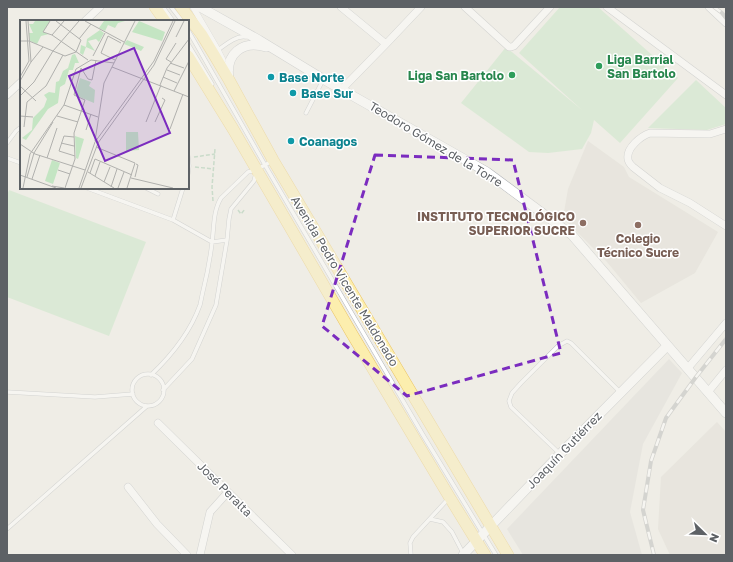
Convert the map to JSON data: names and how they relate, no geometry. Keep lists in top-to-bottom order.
{
  "streets": {
    "main road": ["Avenida Pedro Vicente Maldonado"],
    "street": ["Teodoro Gómez de la Torre", "Joaquín Gutiérrez", "José Peralta"]
  },
  "crossings": [
    ["Teodoro Gómez de la Torre", "Avenida Pedro Vicente Maldonado"],
    ["Teodoro Gómez de la Torre", "Joaquín Gutiérrez"],
    ["Avenida Pedro Vicente Maldonado", "Joaquín Gutiérrez"]
  ],
  "places": [
    "Liga Barrial San Bartolo",
    "Liga San Bartolo",
    "Base Norte",
    "Base Sur",
    "Coanagos",
    "INSTITUTO TECNOLÓGICO SUPERIOR SUCRE",
    "Colegio Técnico Sucre"
  ],
  "north": "bottom right"
}
